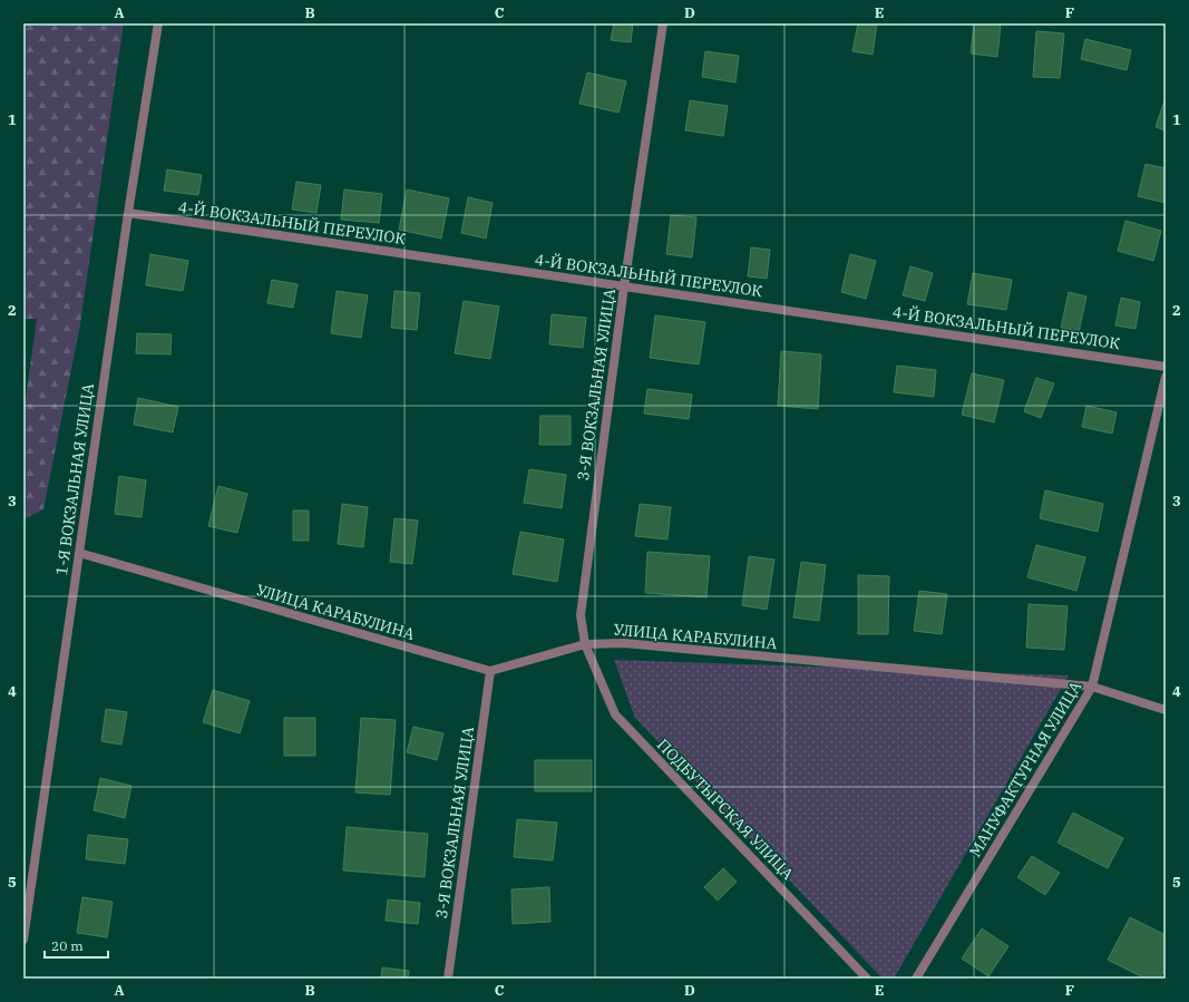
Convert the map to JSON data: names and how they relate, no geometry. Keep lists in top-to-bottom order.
{
  "streets": {
    "street": [
      "4-Й ВОКЗАЛЬНЫЙ ПЕРЕУЛОК",
      "3-Я ВОКЗАЛЬНАЯ УЛИЦА",
      "1-Я ВОКЗАЛЬНАЯ УЛИЦА",
      "УЛИЦА КАРАБУЛИНА",
      "МАНУФАКТУРНАЯ УЛИЦА",
      "ПОДБУТЫРСКАЯ УЛИЦА"
    ]
  },
  "crossings": [
    ["4-Й ВОКЗАЛЬНЫЙ ПЕРЕУЛОК", "3-Я ВОКЗАЛЬНАЯ УЛИЦА"],
    ["4-Й ВОКЗАЛЬНЫЙ ПЕРЕУЛОК", "1-Я ВОКЗАЛЬНАЯ УЛИЦА"],
    ["3-Я ВОКЗАЛЬНАЯ УЛИЦА", "УЛИЦА КАРАБУЛИНА"],
    ["3-Я ВОКЗАЛЬНАЯ УЛИЦА", "ПОДБУТЫРСКАЯ УЛИЦА"],
    ["1-Я ВОКЗАЛЬНАЯ УЛИЦА", "УЛИЦА КАРАБУЛИНА"],
    ["УЛИЦА КАРАБУЛИНА", "МАНУФАКТУРНАЯ УЛИЦА"],
    ["УЛИЦА КАРАБУЛИНА", "ПОДБУТЫРСКАЯ УЛИЦА"]
  ],
  "scale_bar": "20 m",
  "grid": {
    "columns": [
      "A",
      "B",
      "C",
      "D",
      "E",
      "F"
    ],
    "rows": [
      "1",
      "2",
      "3",
      "4",
      "5"
    ]
  }
}
